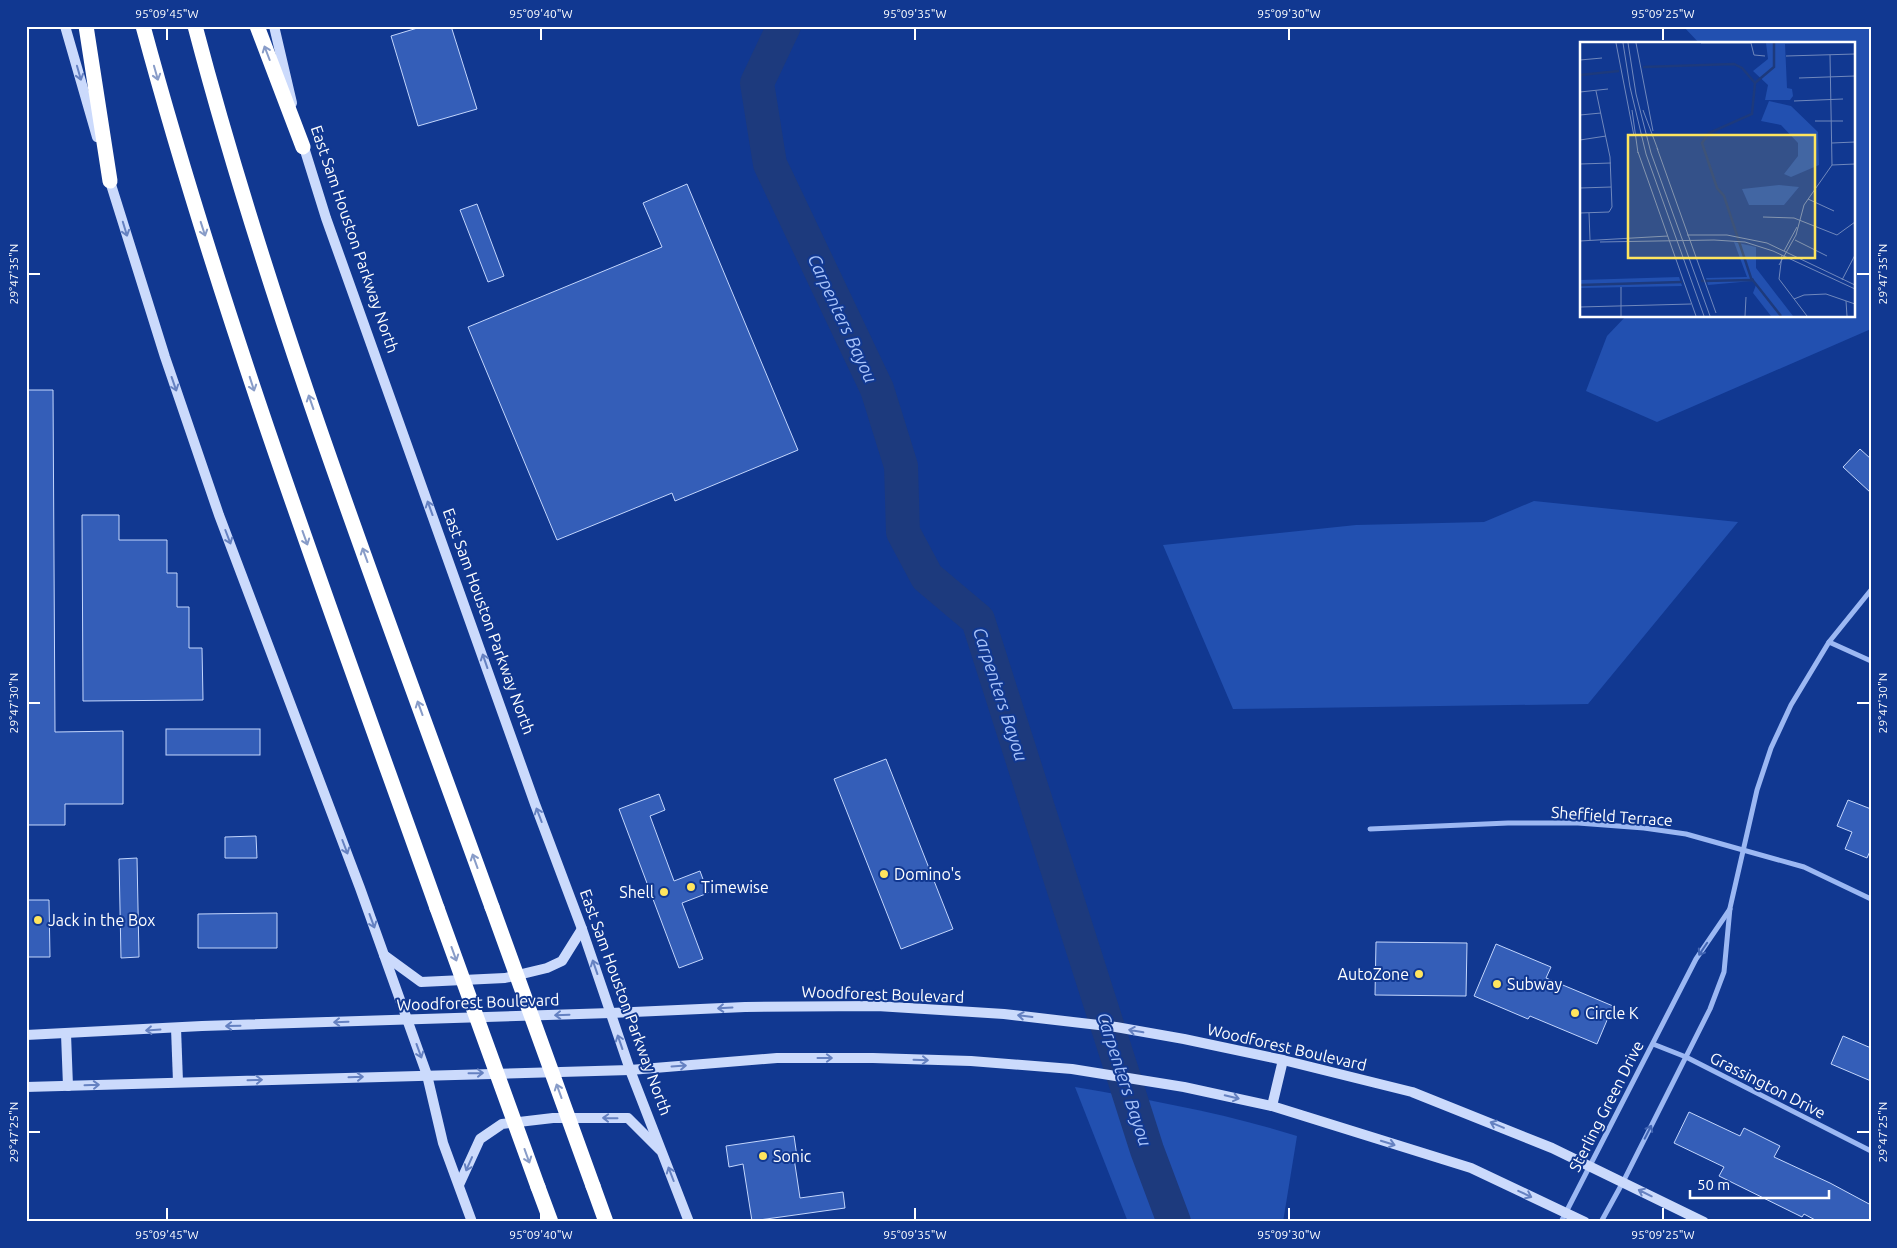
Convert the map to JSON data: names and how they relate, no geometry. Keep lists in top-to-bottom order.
{
  "streets": {
    "main road": ["East Sam Houston Parkway North", "Woodforest Boulevard"],
    "street": ["Sheffield Terrace", "Grassington Drive", "Sterling Green Drive"]
  },
  "crossings": [
    ["East Sam Houston Parkway North", "Woodforest Boulevard"],
    ["Sheffield Terrace", "Sterling Green Drive"],
    ["Woodforest Boulevard", "Sterling Green Drive"],
    ["Grassington Drive", "Sterling Green Drive"]
  ],
  "one_way": ["East Sam Houston Parkway North"],
  "water": ["Carpenters Bayou"],
  "places": [
    "Domino's",
    "Timewise",
    "Shell",
    "Jack in the Box",
    "AutoZone",
    "Subway",
    "Circle K",
    "Sonic"
  ],
  "scale_bar": "50 m",
  "coordinates": [
    "95°09'45\"W",
    "95°09'40\"W",
    "95°09'35\"W",
    "95°09'30\"W",
    "95°09'25\"W",
    "29°47'35\"N",
    "29°47'30\"N",
    "29°47'25\"N"
  ]
}
